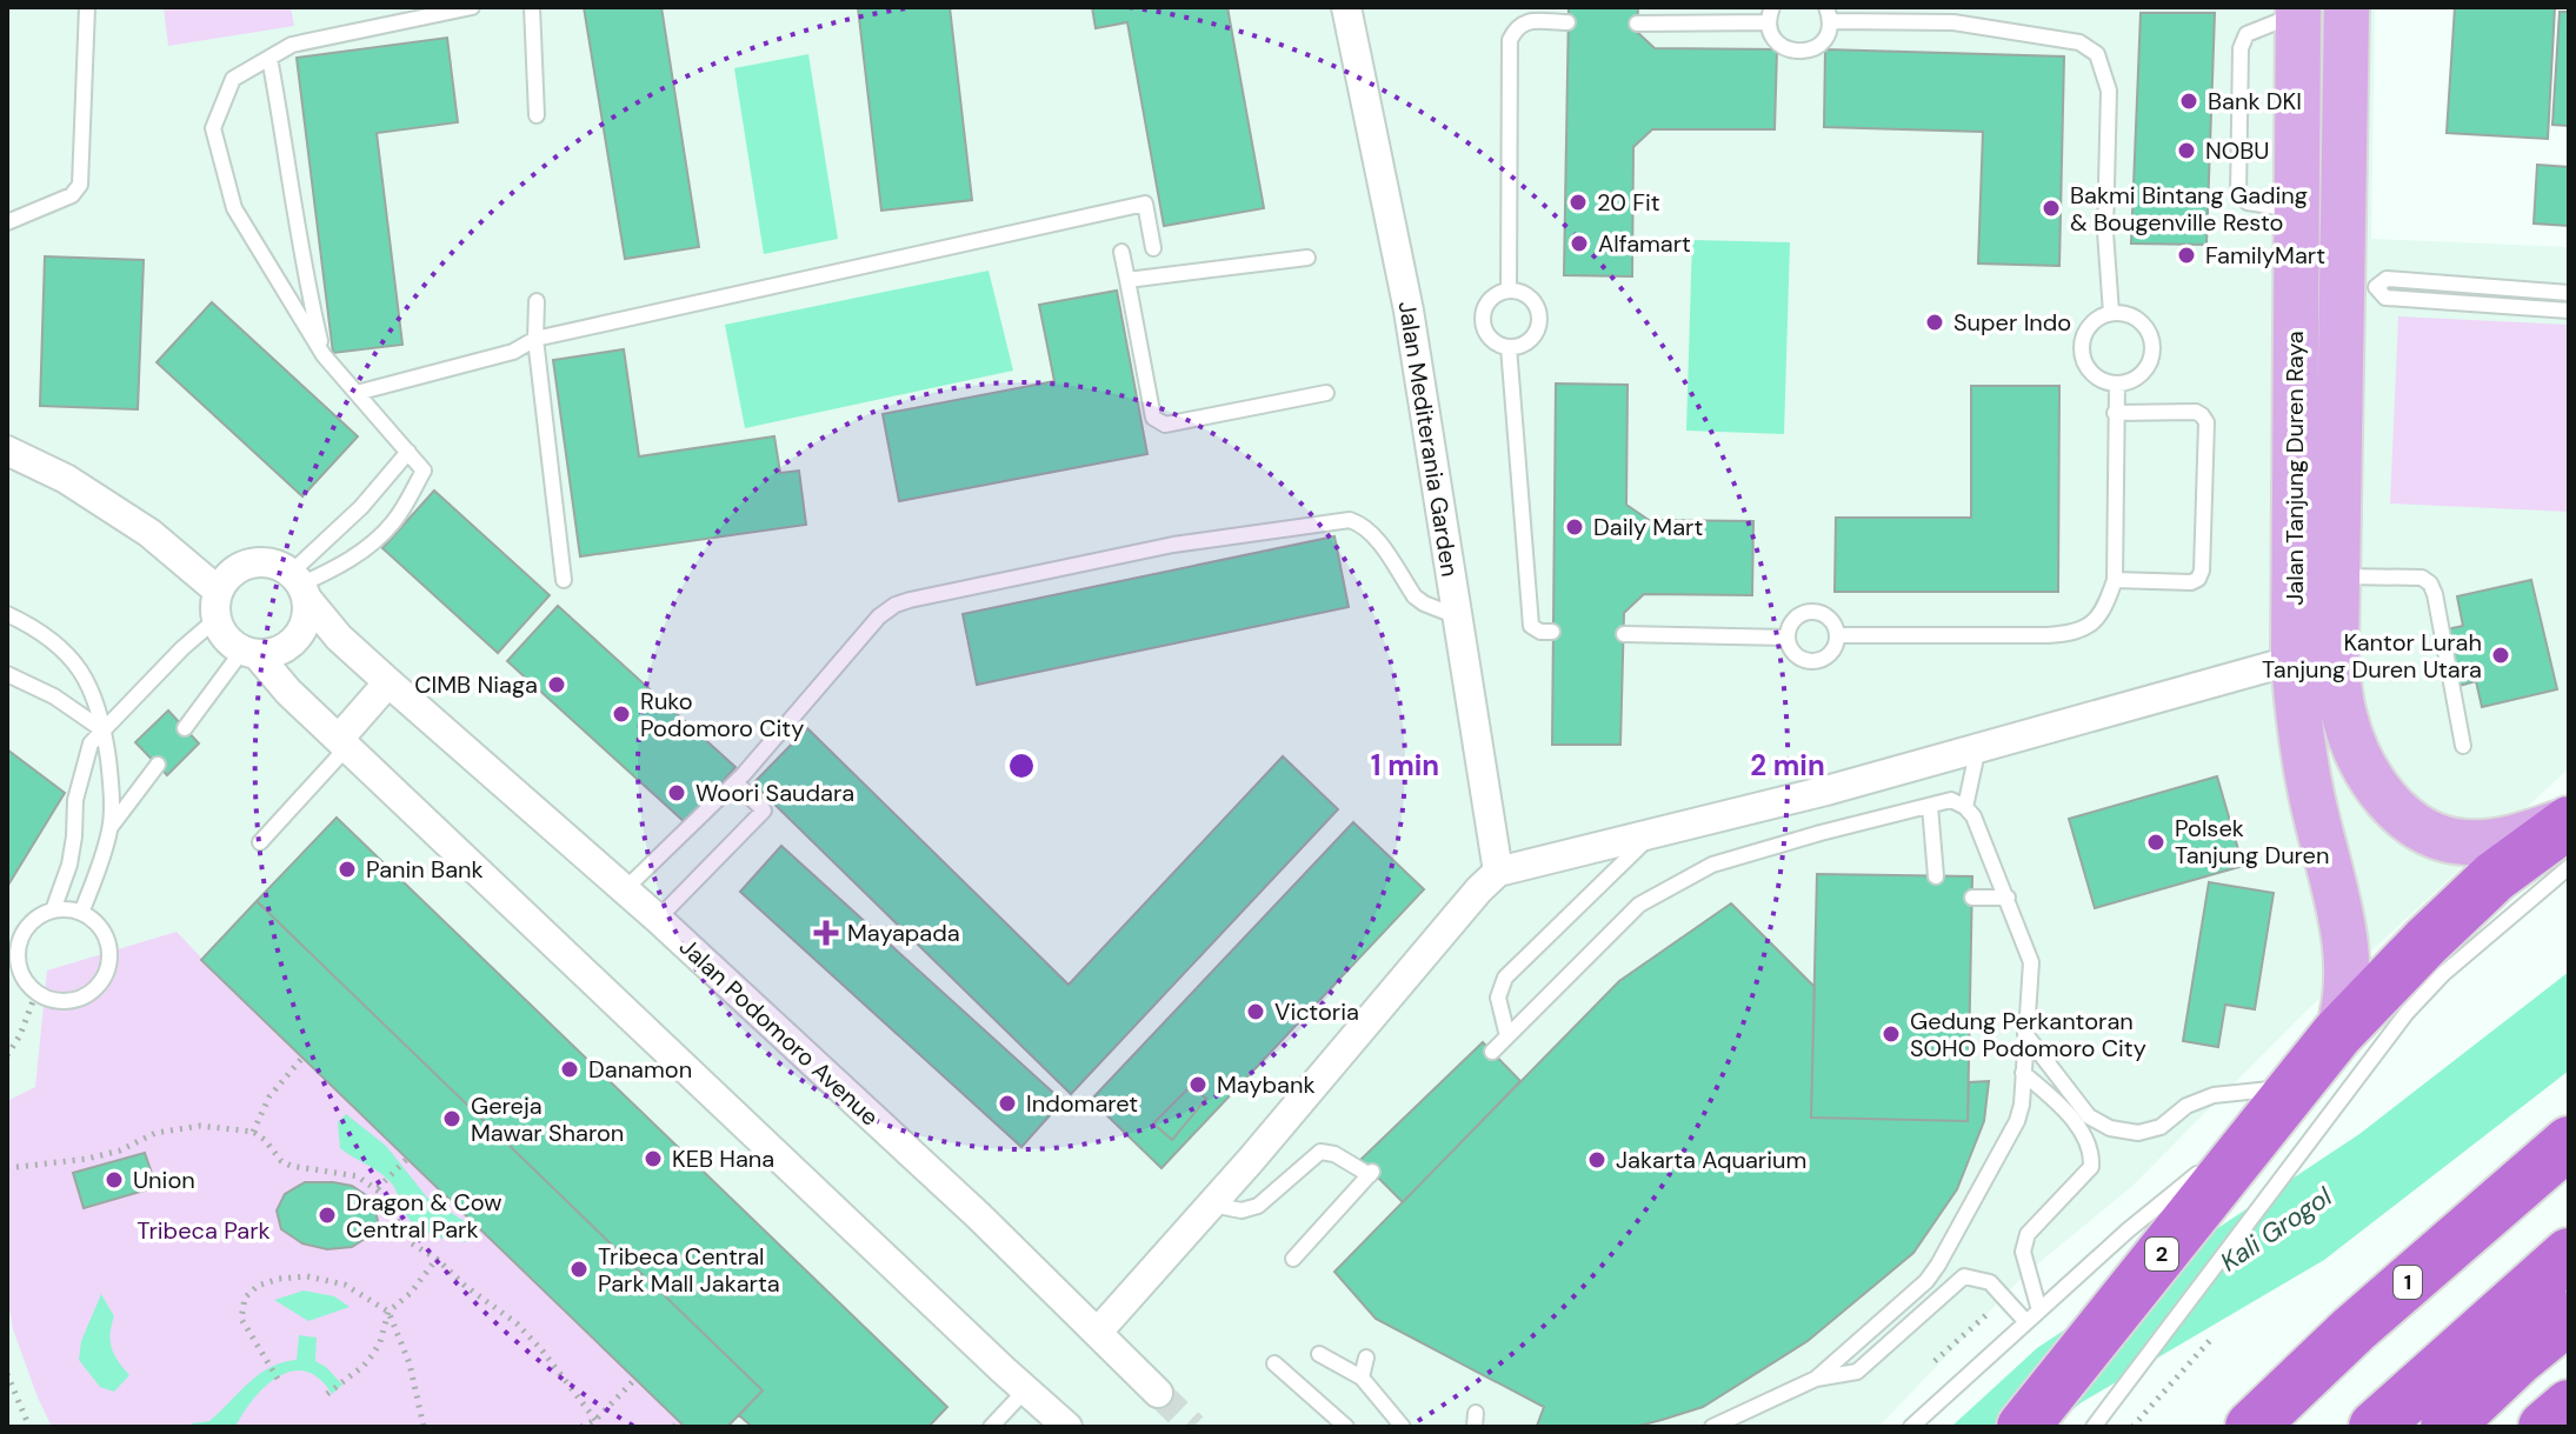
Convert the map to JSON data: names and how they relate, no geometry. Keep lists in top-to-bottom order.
{
  "streets": {
    "highway": ["2", "1"],
    "main road": ["Jalan Tanjung Duren Raya"],
    "street": ["Jalan Mediterania Garden", "Jalan Podomoro Avenue"]
  },
  "crossings": [
    ["Jalan Tanjung Duren Raya", "2"]
  ],
  "water": ["Kali Grogol"],
  "parks": ["Tribeca Park"],
  "places": {
    "other": [
      "Bank DKI",
      "NOBU",
      "20 Fit",
      "Bakmi Bintang Gading & Bougenville Resto",
      "Alfamart",
      "FamilyMart",
      "Super Indo",
      "Daily Mart",
      "Kantor Lurah Tanjung Duren Utara",
      "CIMB Niaga",
      "Ruko Podomoro City",
      "Woori Saudara",
      "Polsek Tanjung Duren",
      "Panin Bank",
      "Victoria",
      "Gedung Perkantoran SOHO Podomoro City",
      "Danamon",
      "Maybank",
      "Indomaret",
      "Gereja Mawar Sharon",
      "KEB Hana",
      "Jakarta Aquarium",
      "Union",
      "Dragon & Cow Central Park",
      "Tribeca Central Park Mall Jakarta"
    ],
    "health": ["Mayapada"]
  },
  "rings": ["1 min", "2 min"]
}
